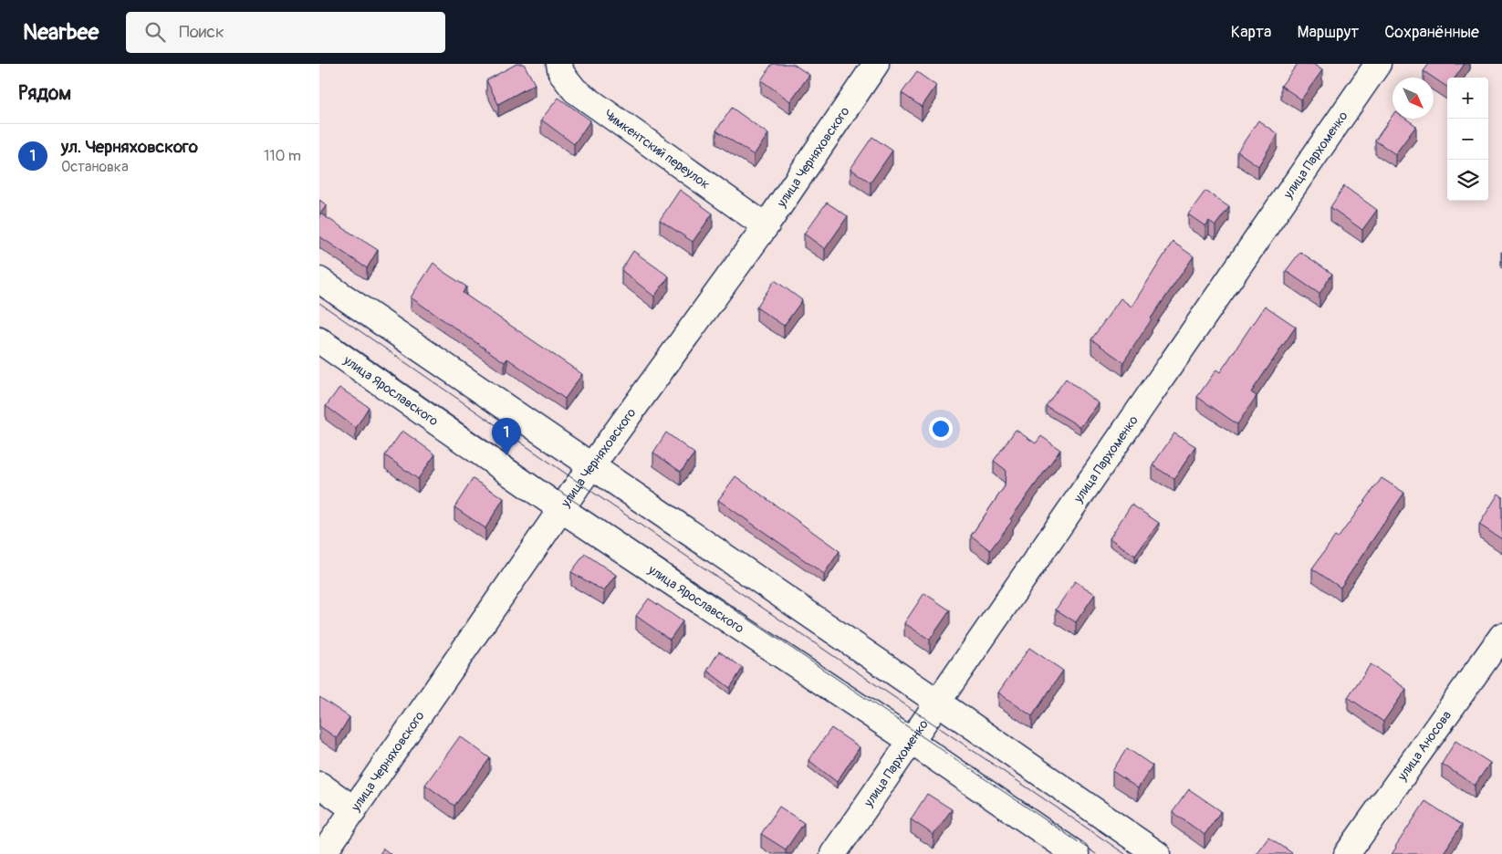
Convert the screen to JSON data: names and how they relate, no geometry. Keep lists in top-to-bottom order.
{
  "streets": {
    "street": [
      "Чимкентский переулок",
      "улица Пархоменко",
      "улица Черняховского",
      "улица Ярославского",
      "улица Аносова"
    ]
  },
  "crossings": [
    ["Чимкентский переулок", "улица Черняховского"],
    ["улица Пархоменко", "улица Ярославского"],
    ["улица Черняховского", "улица Ярославского"]
  ],
  "north": "bottom right",
  "page": {
    "header": "Nearbee",
    "search": "Поиск",
    "nav": ["Карта", "Маршрут", "Сохранённые"],
    "heading": "Рядом",
    "map_buttons": ["+", "−"],
    "list": [
      {
        "mark": "1",
        "name": "ул. Черняховского",
        "note": "Остановка",
        "value": "110 m"
      }
    ],
    "pins": "1"
  }
}
